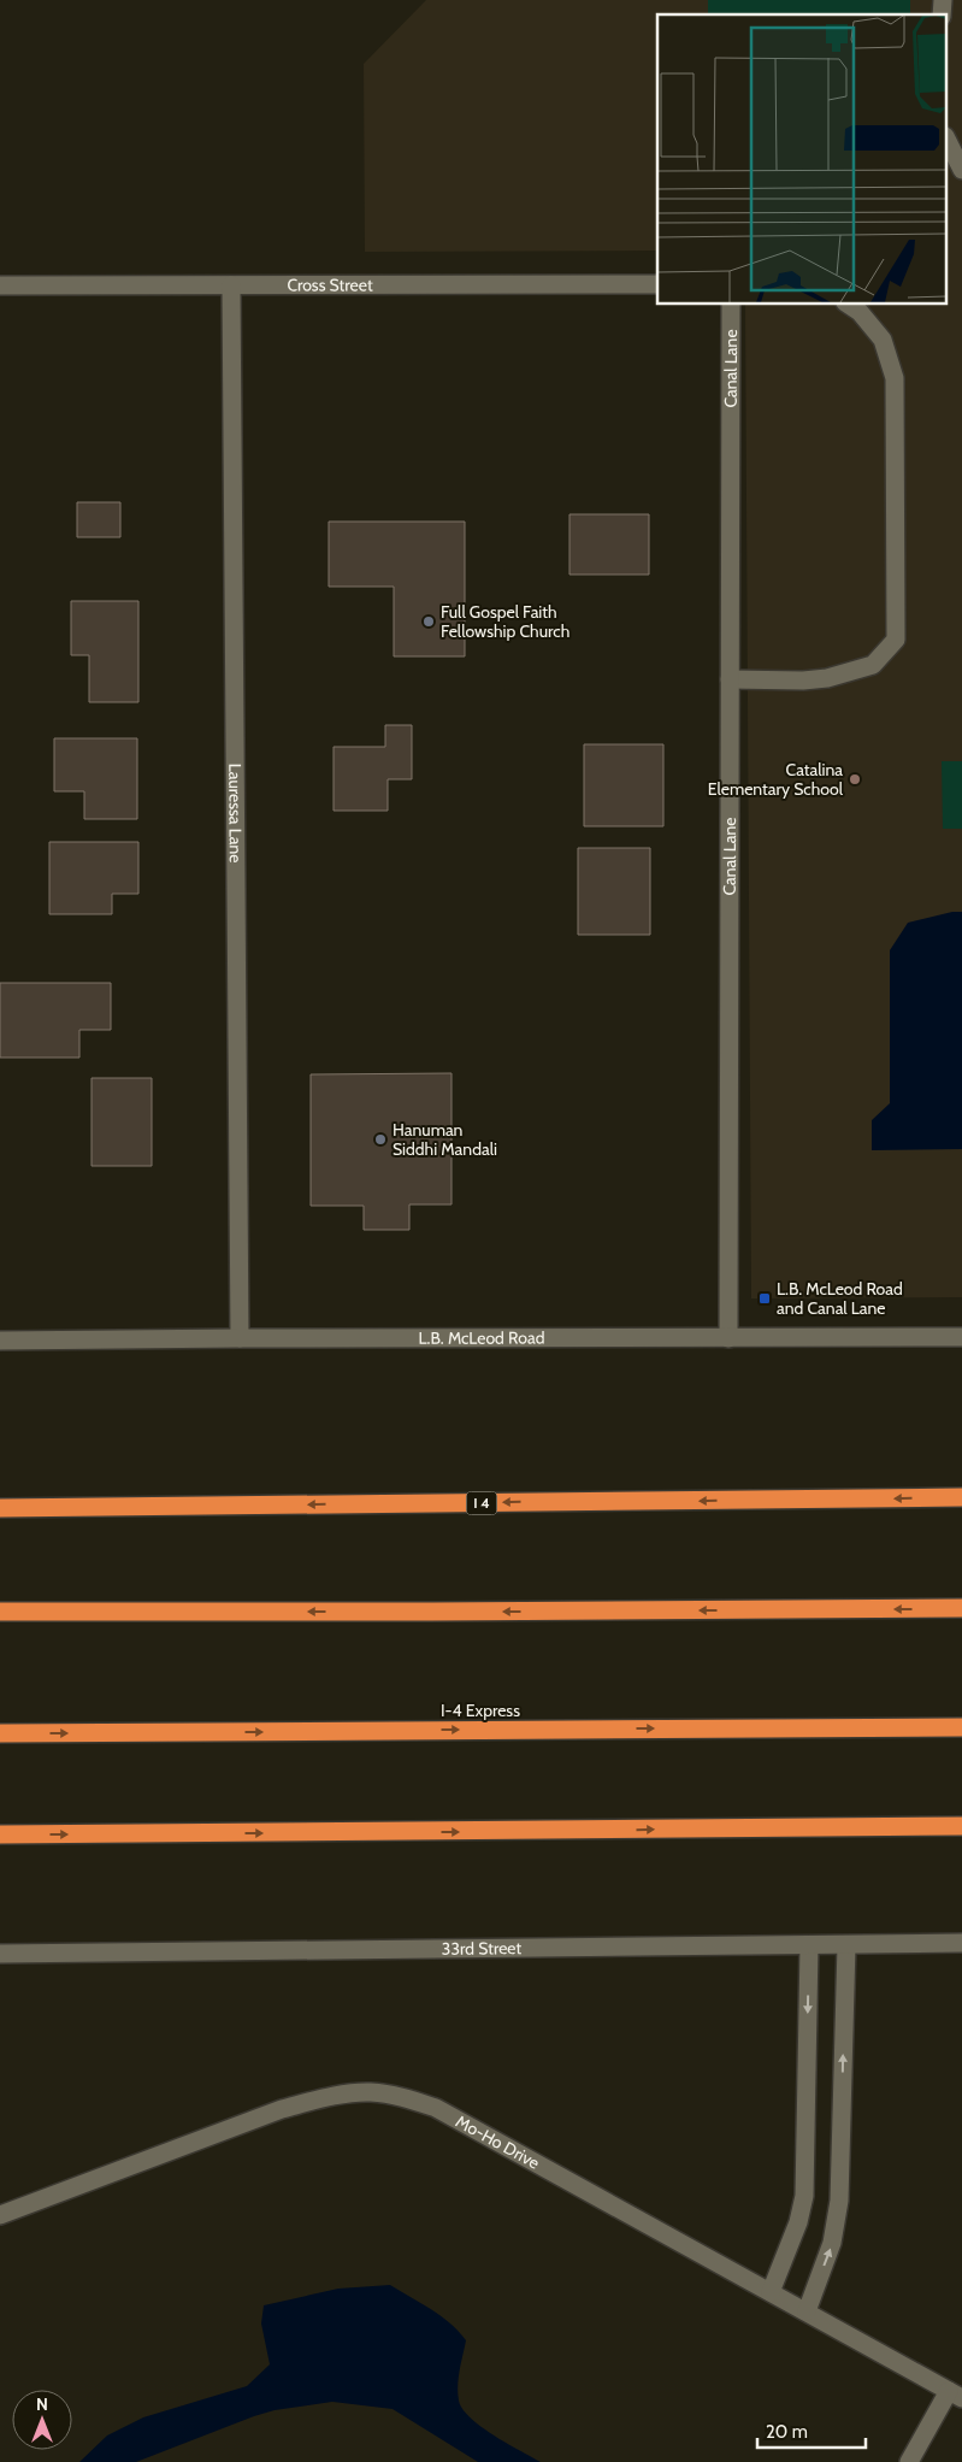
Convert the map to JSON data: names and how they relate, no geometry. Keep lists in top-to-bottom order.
{
  "streets": {
    "highway": ["I 4", "I-4 Express"],
    "street": [
      "Cross Street",
      "Canal Lane",
      "Lauressa Lane",
      "L.B. McLeod Road",
      "33rd Street",
      "Mo-Ho Drive"
    ]
  },
  "crossings": [
    ["Cross Street", "Lauressa Lane"],
    ["Canal Lane", "L.B. McLeod Road"],
    ["Lauressa Lane", "L.B. McLeod Road"]
  ],
  "places": {
    "other": ["Full Gospel Faith Fellowship Church", "Catalina Elementary School", "Hanuman Siddhi Mandali"],
    "transit": ["L.B. McLeod Road and Canal Lane"]
  },
  "scale_bar": "20 m",
  "north": "top"
}
